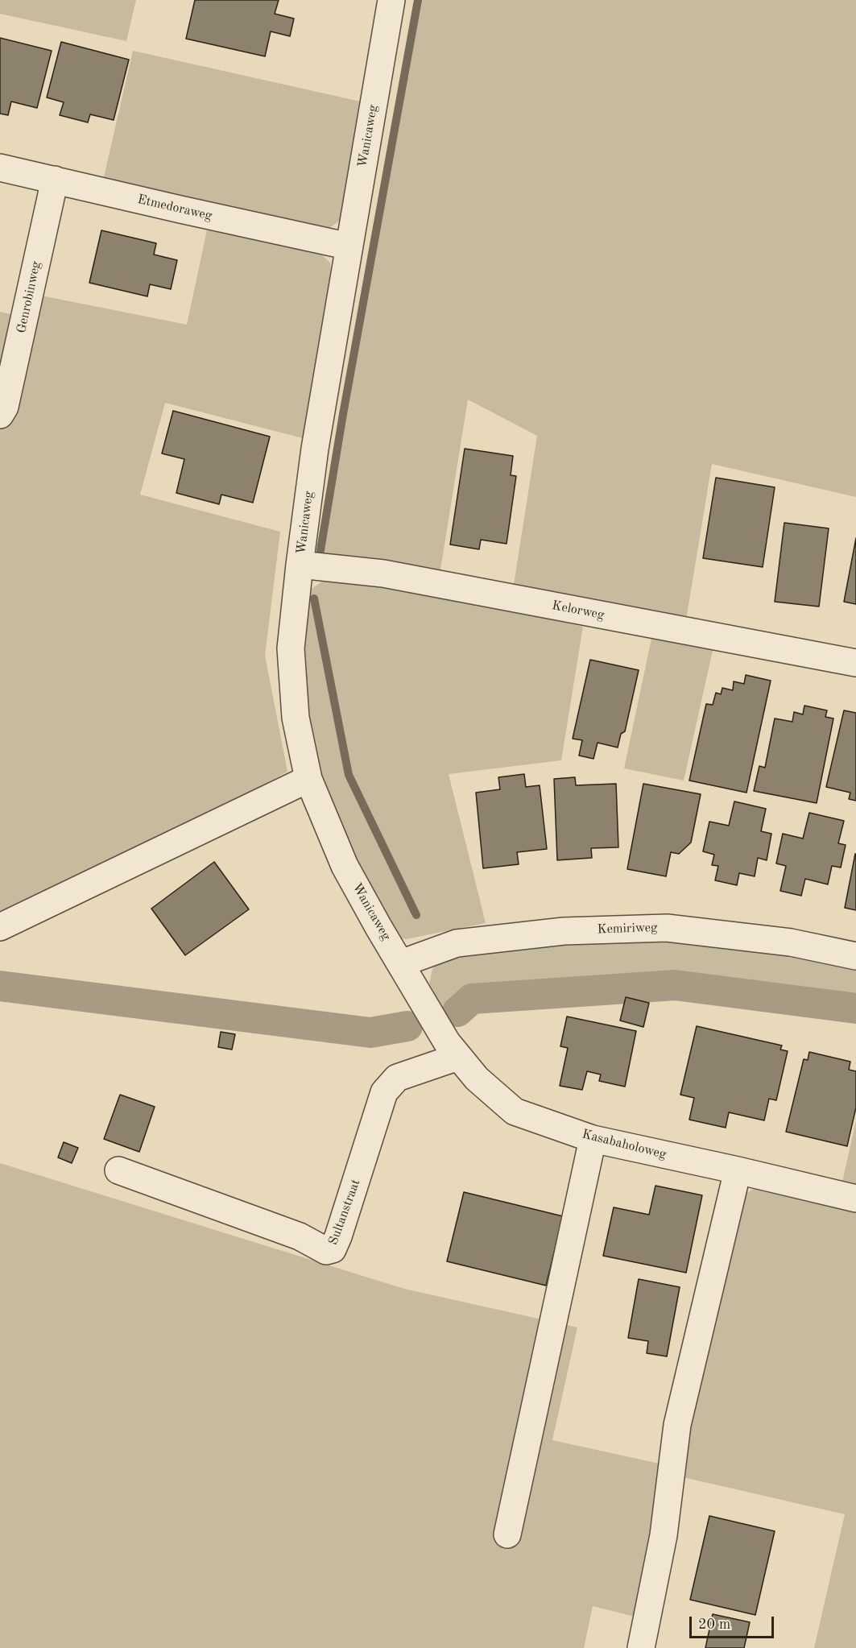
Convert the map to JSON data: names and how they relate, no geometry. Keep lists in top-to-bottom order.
{
  "streets": {
    "street": [
      "Wanicaweg",
      "Etmedoraweg",
      "Genrobinweg",
      "Kelorweg",
      "Kemiriweg",
      "Kasabaholoweg",
      "Sultanstraat"
    ]
  },
  "crossings": [
    ["Wanicaweg", "Etmedoraweg"],
    ["Wanicaweg", "Kelorweg"],
    ["Wanicaweg", "Kemiriweg"],
    ["Wanicaweg", "Kasabaholoweg"],
    ["Etmedoraweg", "Genrobinweg"],
    ["Kasabaholoweg", "Sultanstraat"]
  ],
  "scale_bar": "20 m"
}
